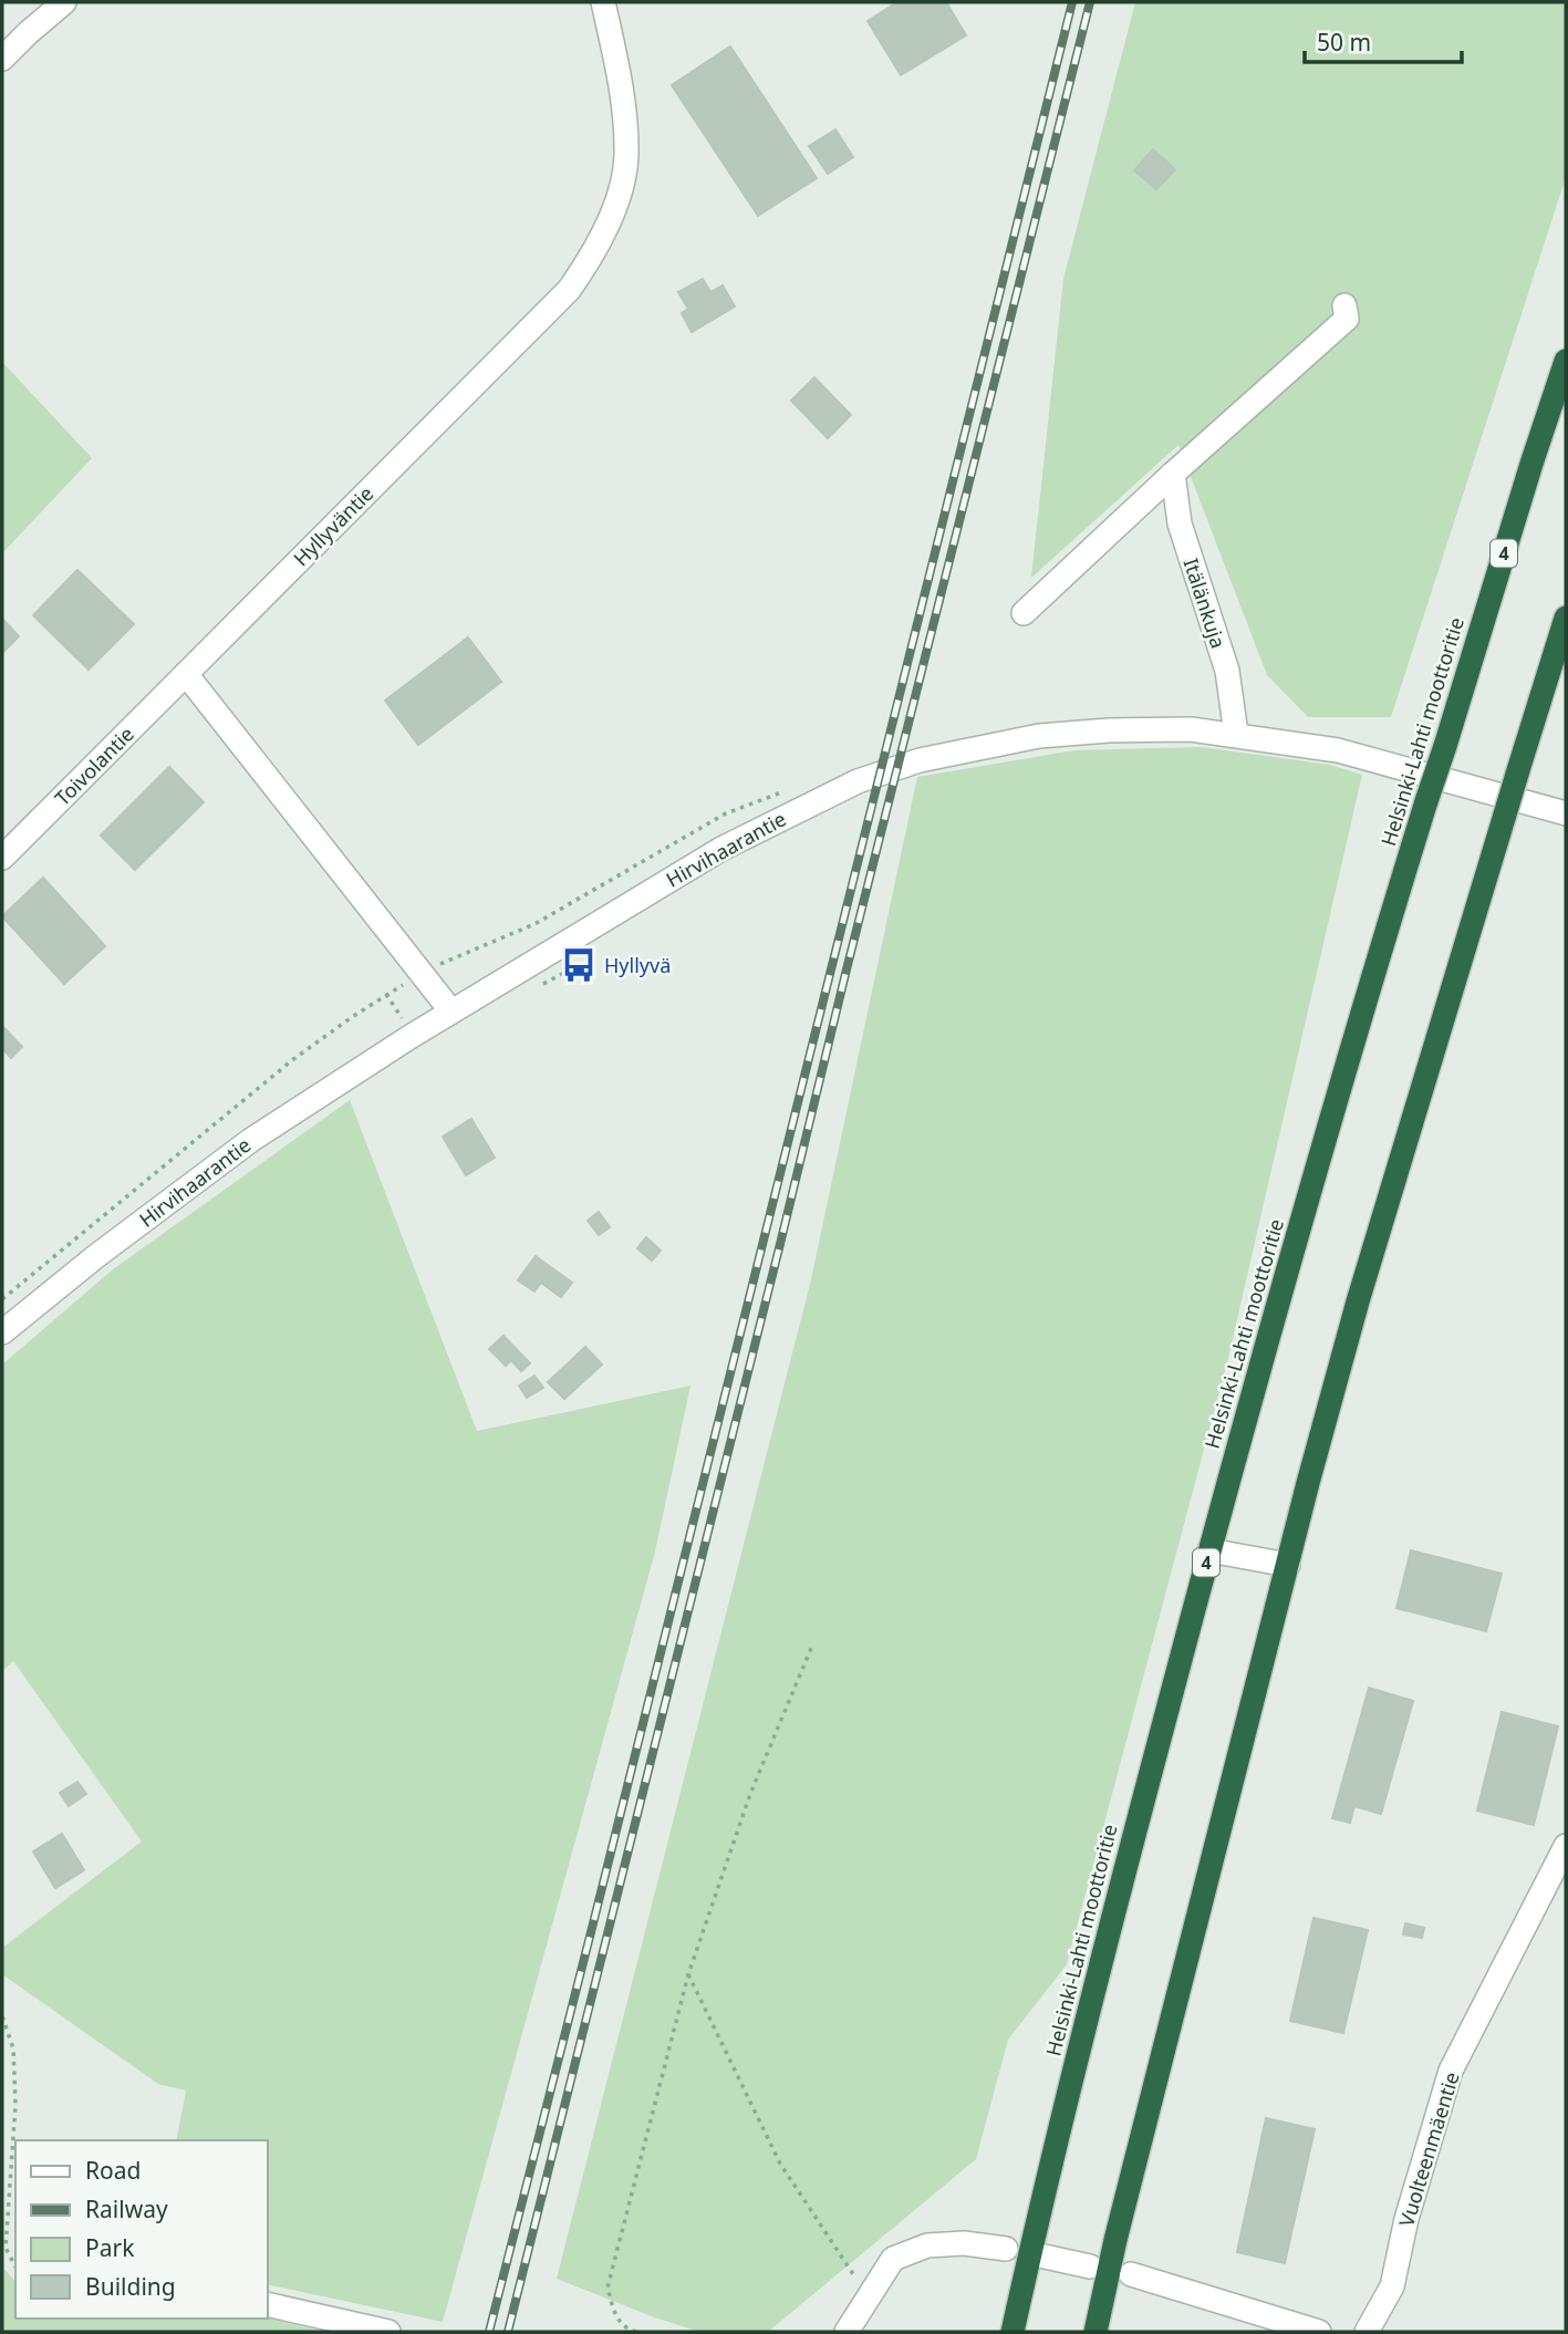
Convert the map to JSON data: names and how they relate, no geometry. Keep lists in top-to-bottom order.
{
  "streets": {
    "highway": ["4", "Helsinki-Lahti moottoritie"],
    "street": [
      "Hyllyväntie",
      "Itälänkuja",
      "Toivolantie",
      "Hirvihaarantie",
      "Vuolteenmäentie"
    ]
  },
  "crossings": [
    ["Hyllyväntie", "Toivolantie"],
    ["Itälänkuja", "Hirvihaarantie"]
  ],
  "places": {
    "bus stop": ["Hyllyvä"]
  },
  "legend": [
    "Road",
    "Railway",
    "Park",
    "Building"
  ],
  "scale_bar": "50 m"
}
